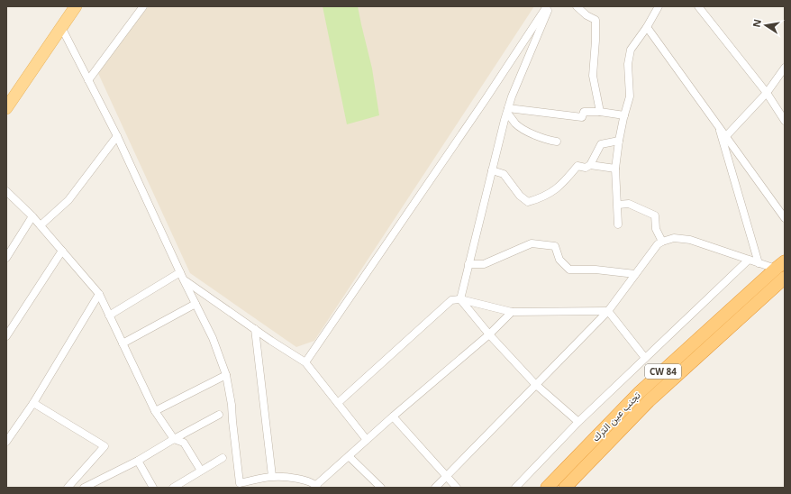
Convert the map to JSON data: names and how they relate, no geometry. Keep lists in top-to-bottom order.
{
  "streets": {
    "highway": ["CW 84", "تجنب عين الترك"]
  },
  "north": "left"
}
